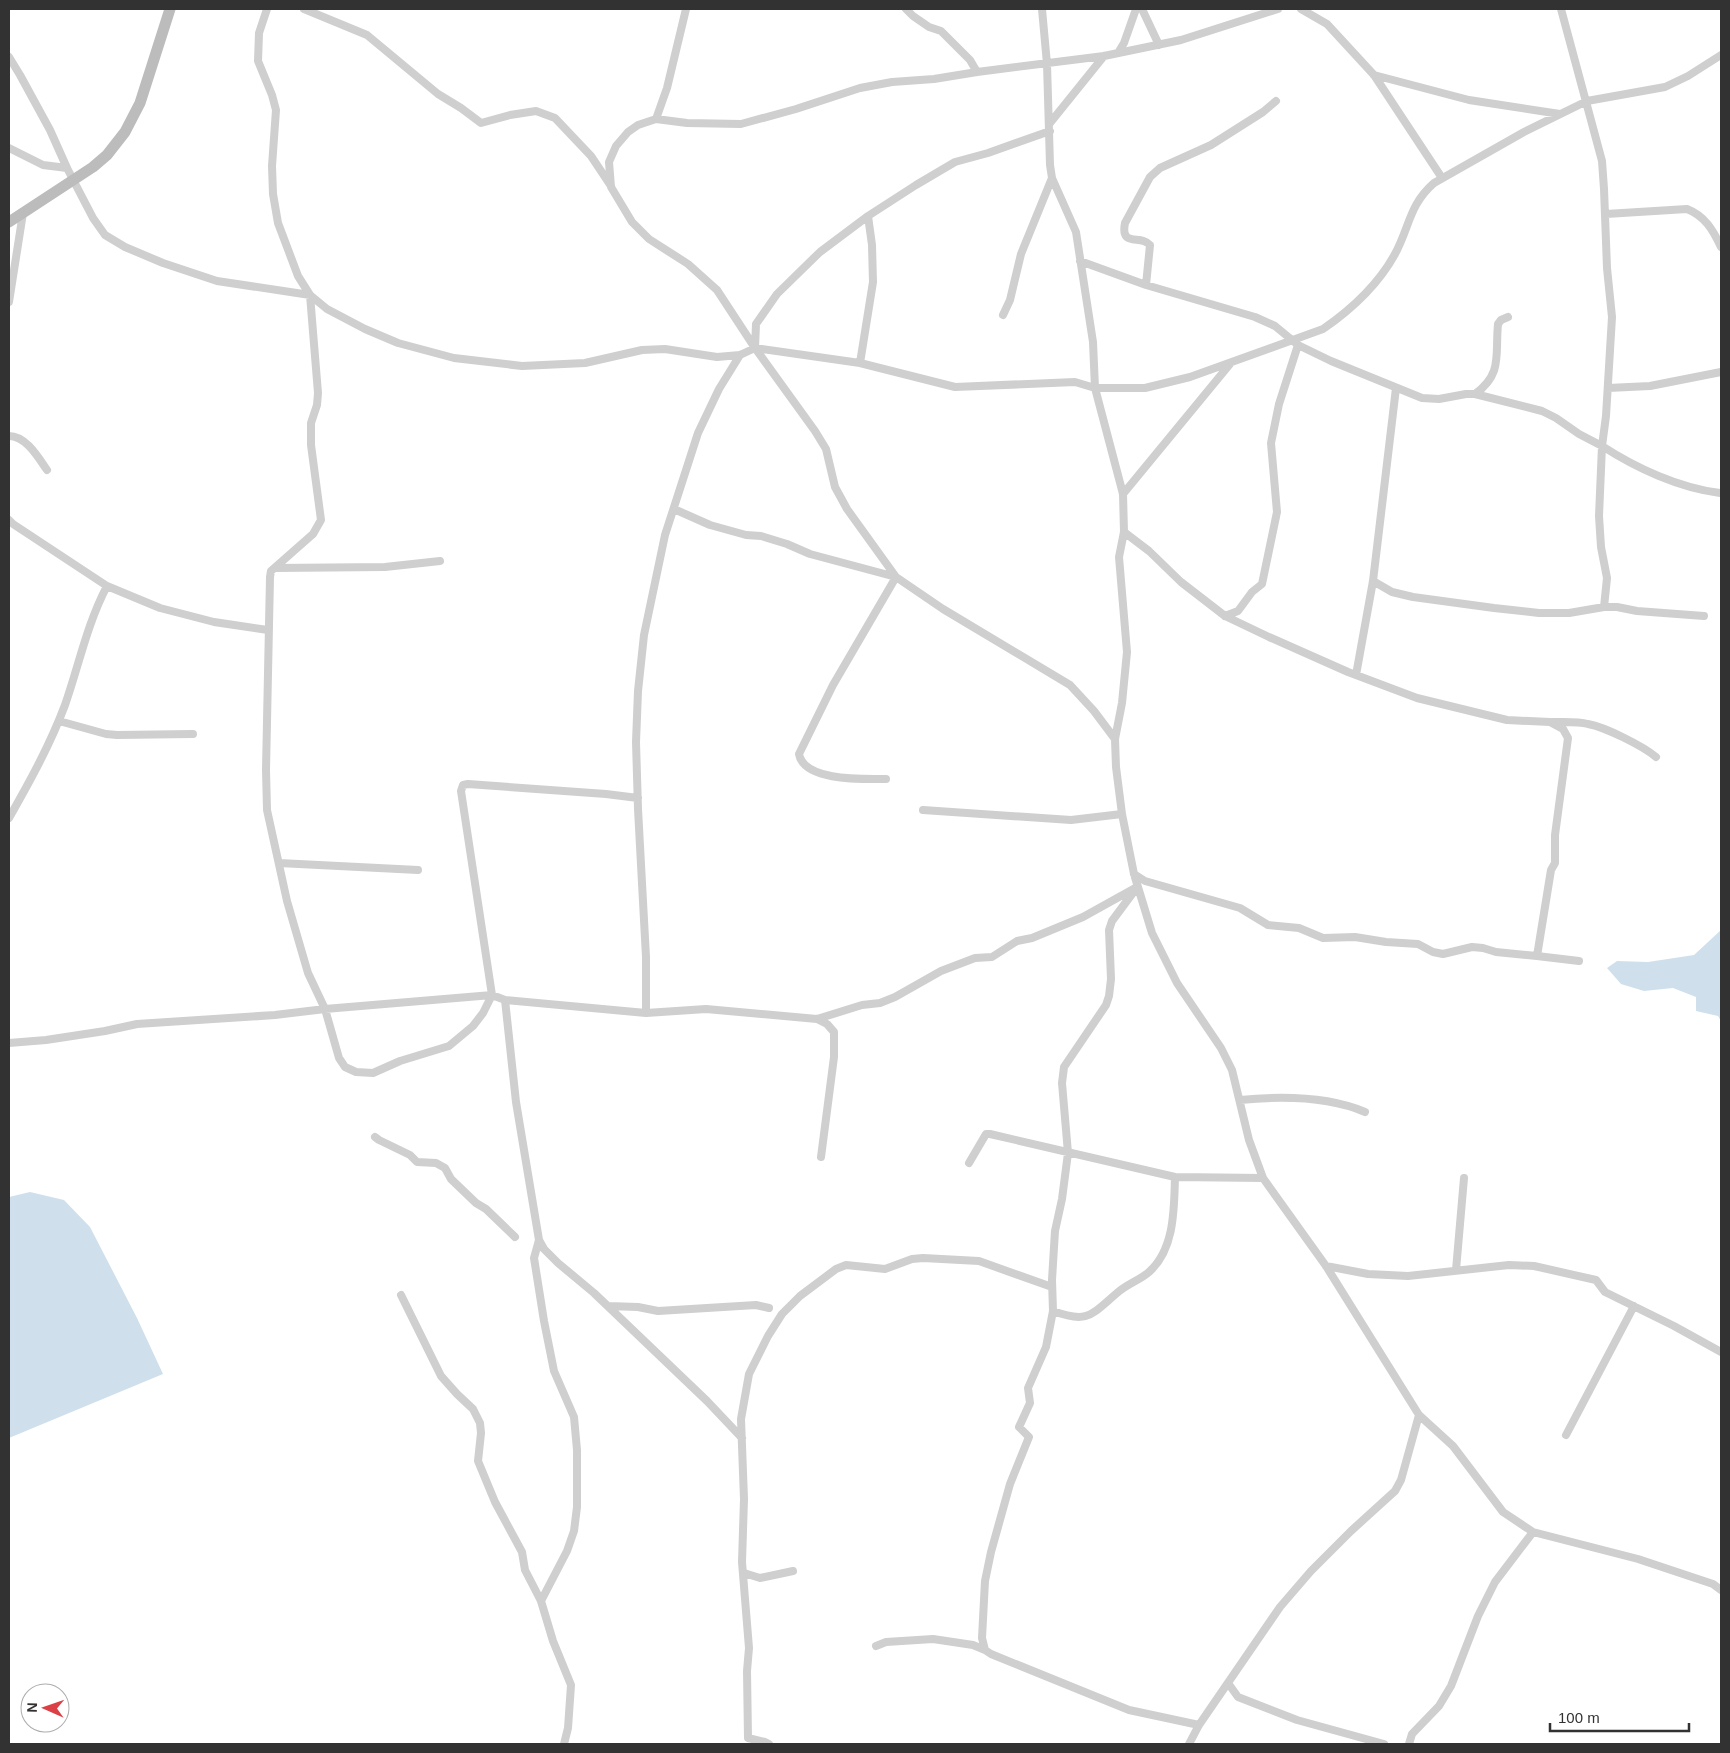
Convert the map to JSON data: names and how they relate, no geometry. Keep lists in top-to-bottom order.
{
  "scale_bar": "100 m",
  "north": "left"
}
